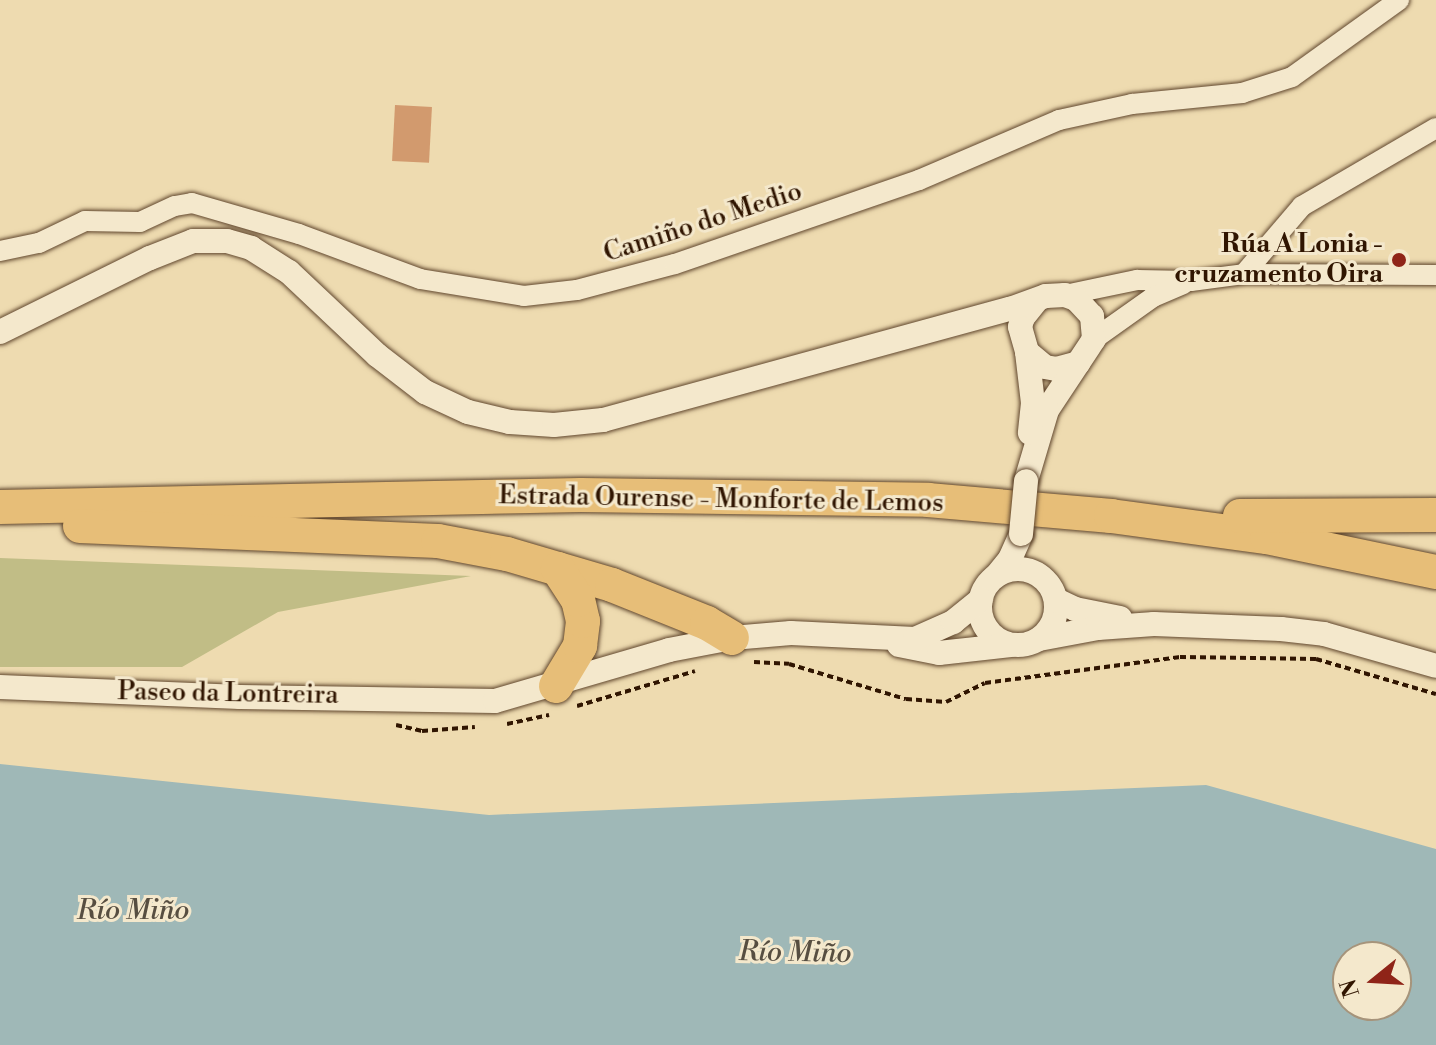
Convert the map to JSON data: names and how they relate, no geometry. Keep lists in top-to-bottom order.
{
  "streets": {
    "highway": ["Estrada Ourense - Monforte de Lemos"],
    "street": ["Camiño do Medio"]
  },
  "water": ["Río Miño"],
  "places": ["Rúa A Lonia - cruzamento Oira"],
  "north": "left"
}
